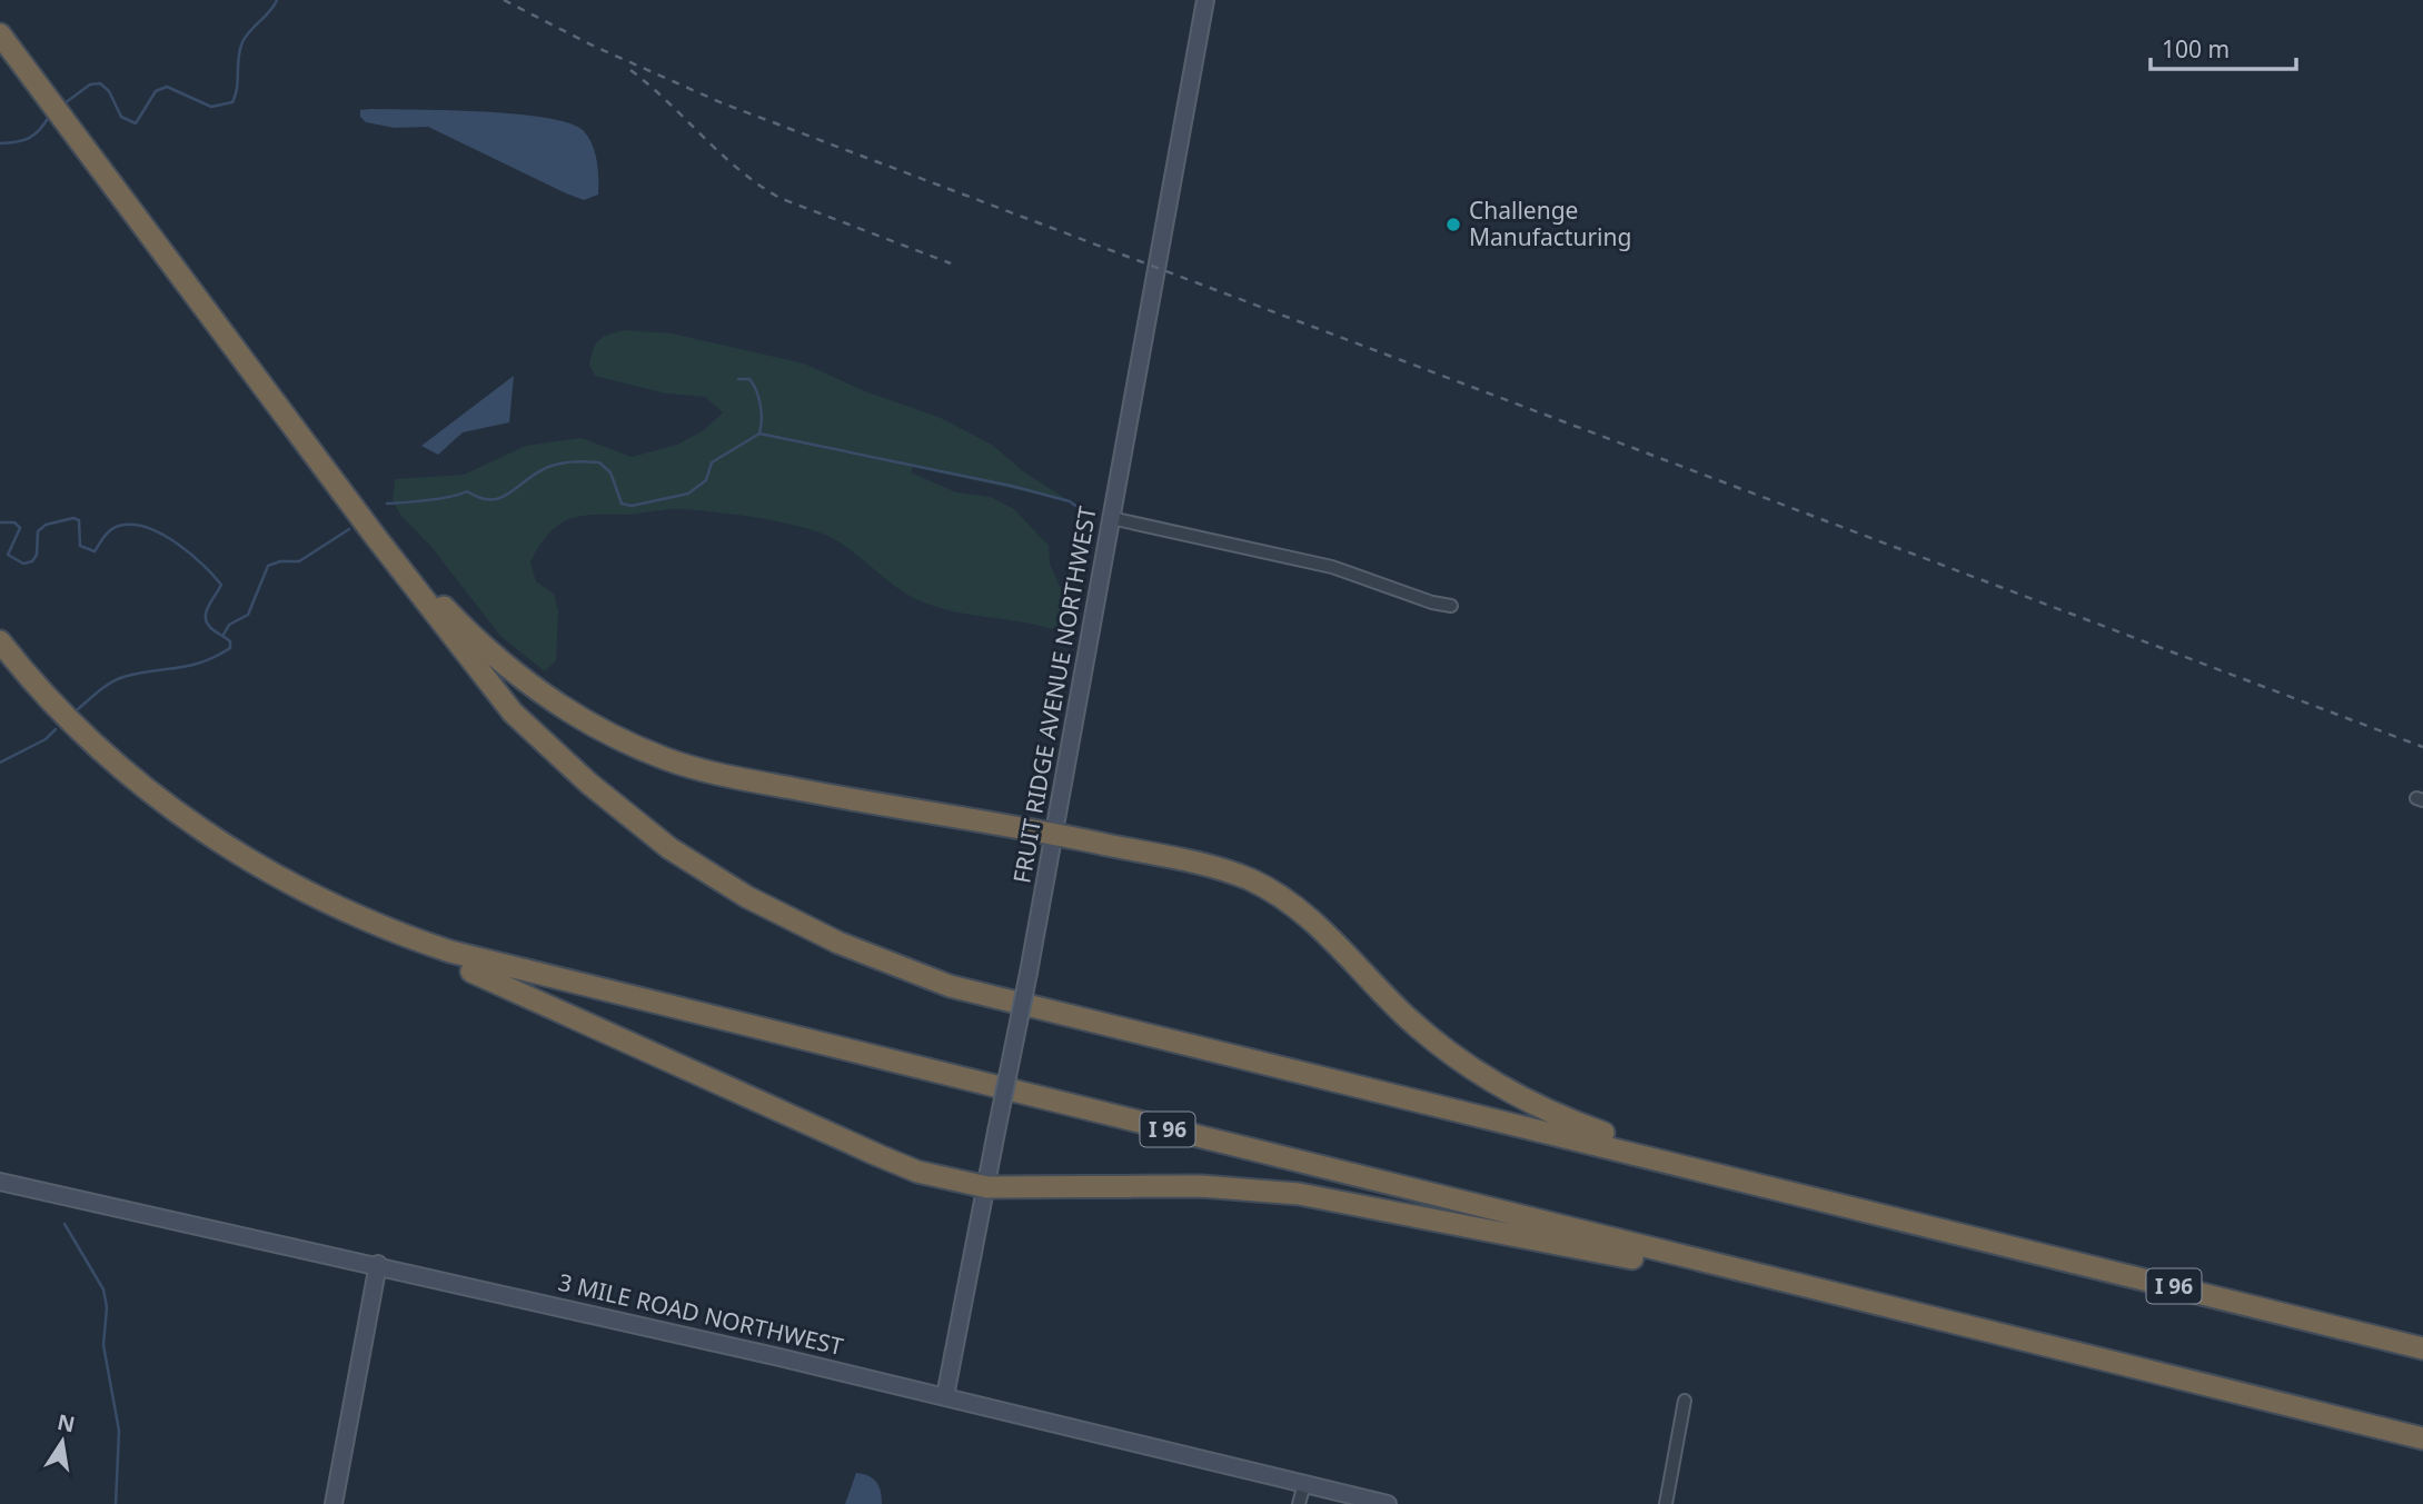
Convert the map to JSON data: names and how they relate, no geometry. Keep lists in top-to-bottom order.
{
  "streets": {
    "highway": ["I 96"],
    "main road": ["FRUIT RIDGE AVENUE NORTHWEST", "3 MILE ROAD NORTHWEST"]
  },
  "crossings": [
    ["FRUIT RIDGE AVENUE NORTHWEST", "3 MILE ROAD NORTHWEST"]
  ],
  "places": ["Challenge Manufacturing"],
  "scale_bar": "100 m",
  "north": "top"
}
